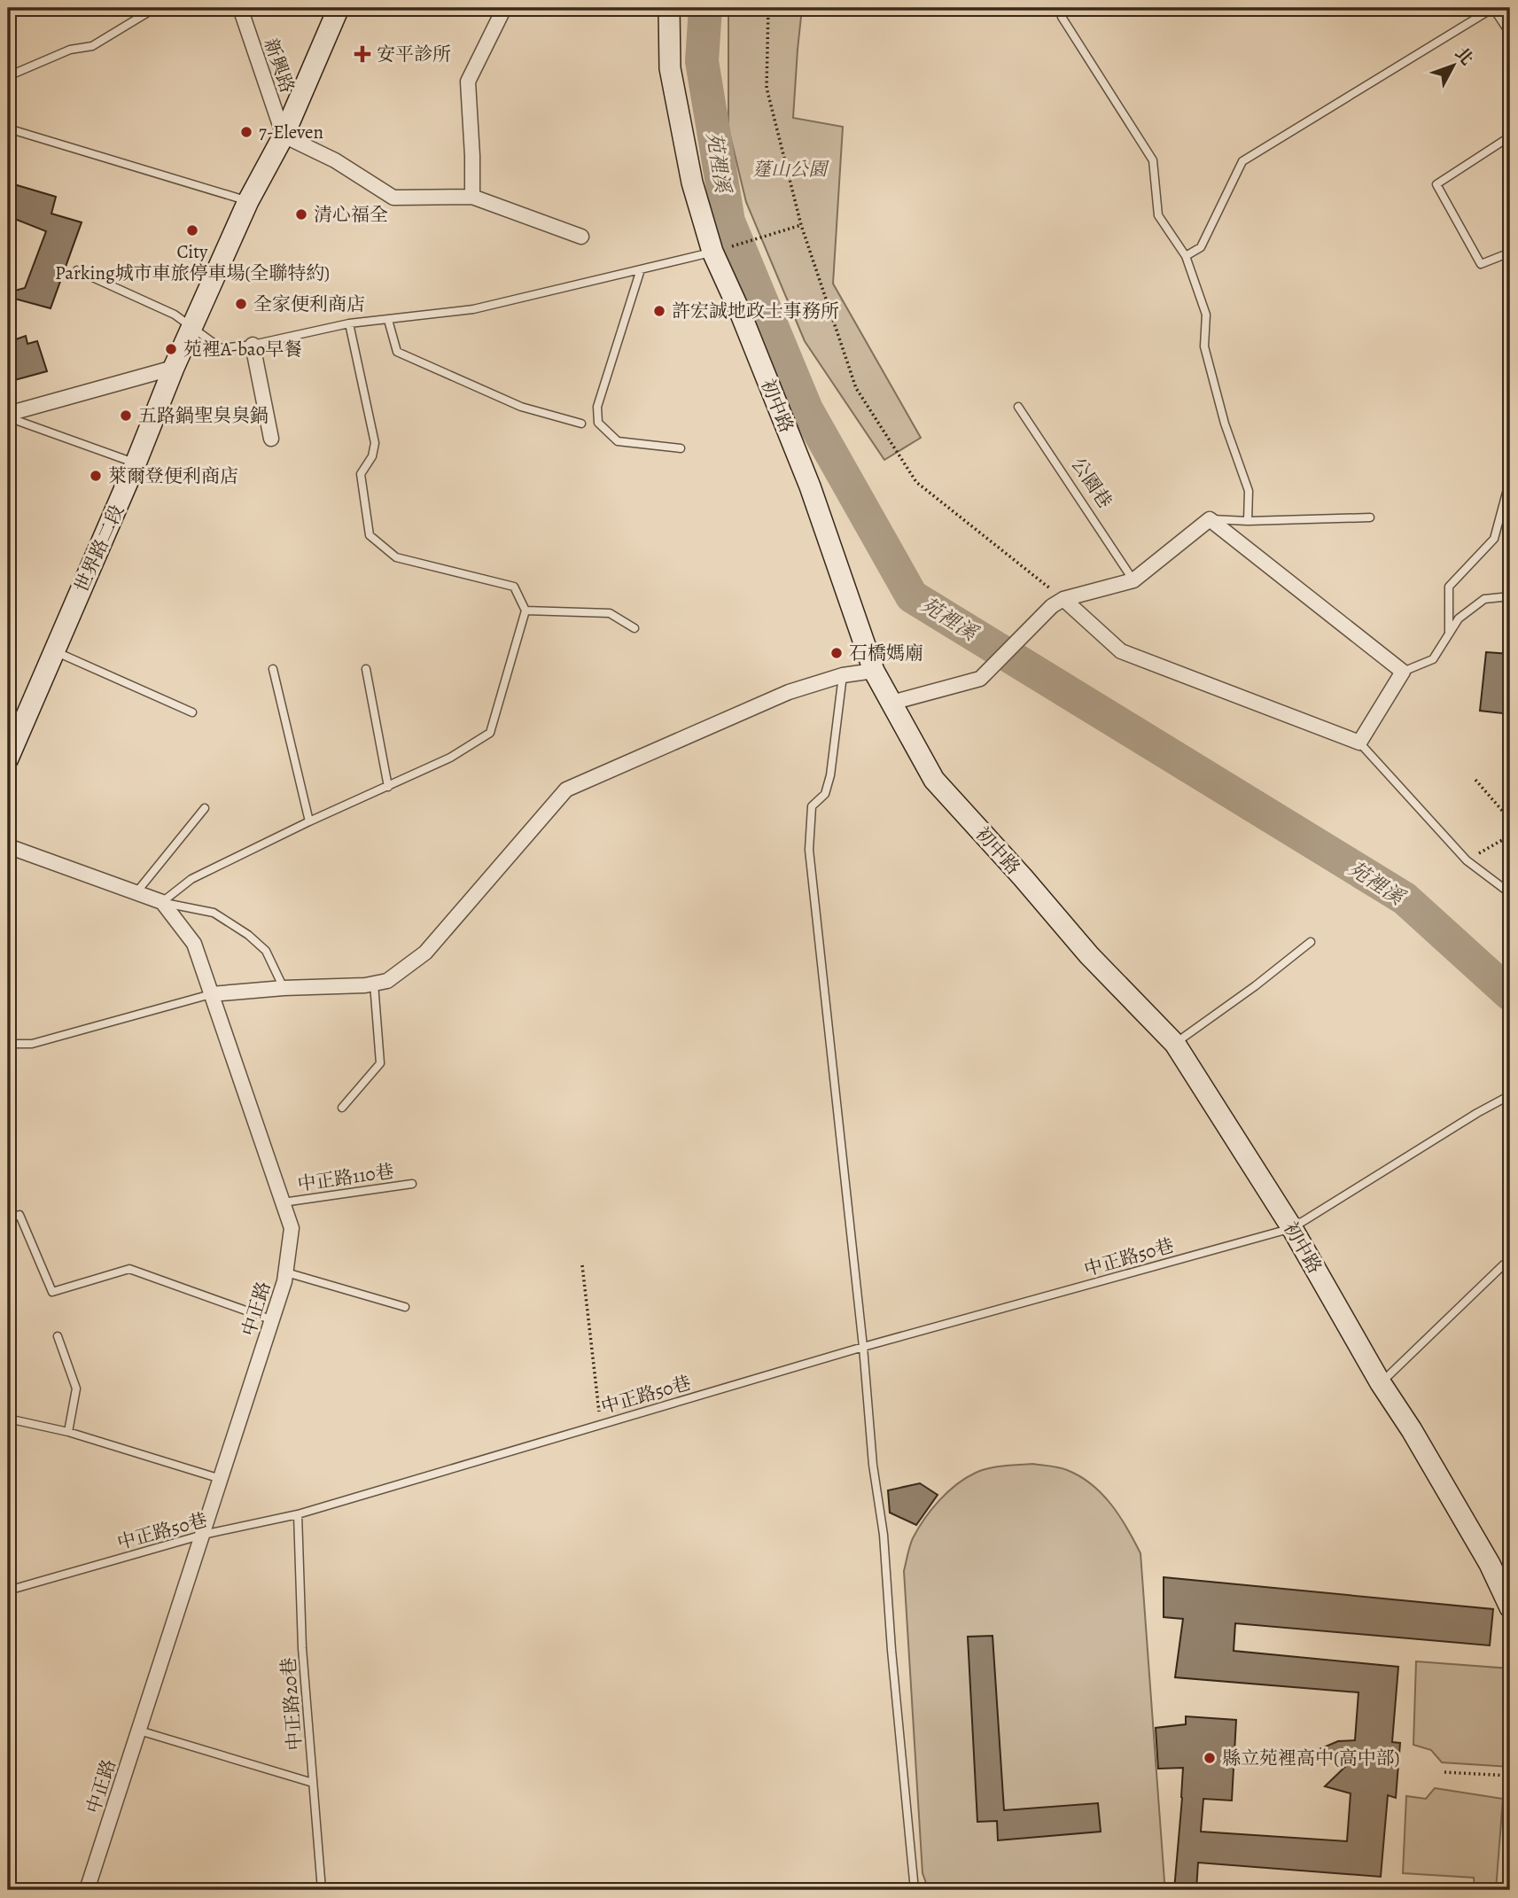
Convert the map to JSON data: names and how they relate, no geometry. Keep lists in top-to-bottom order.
{
  "streets": {
    "street": [
      "新興路",
      "初中路",
      "世界路二段",
      "中正路"
    ],
    "lane": [
      "公園巷",
      "中正路110巷",
      "中正路50巷",
      "中正路20巷"
    ]
  },
  "crossings": [
    ["新興路", "世界路二段"],
    ["初中路", "中正路50巷"],
    ["中正路110巷", "中正路"],
    ["中正路50巷", "中正路"],
    ["中正路50巷", "中正路20巷"]
  ],
  "water": ["苑裡溪"],
  "parks": ["蓬山公園"],
  "places": {
    "health": ["安平診所"],
    "other": [
      "7-Eleven",
      "清心福全",
      "City Parking城市車旅停車場(全聯特約)",
      "全家便利商店",
      "許宏誠地政士事務所",
      "苑裡A-bao早餐",
      "五路鍋聖臭臭鍋",
      "萊爾登便利商店",
      "石橋媽廟",
      "縣立苑裡高中(高中部)"
    ]
  },
  "north": "top right"
}
